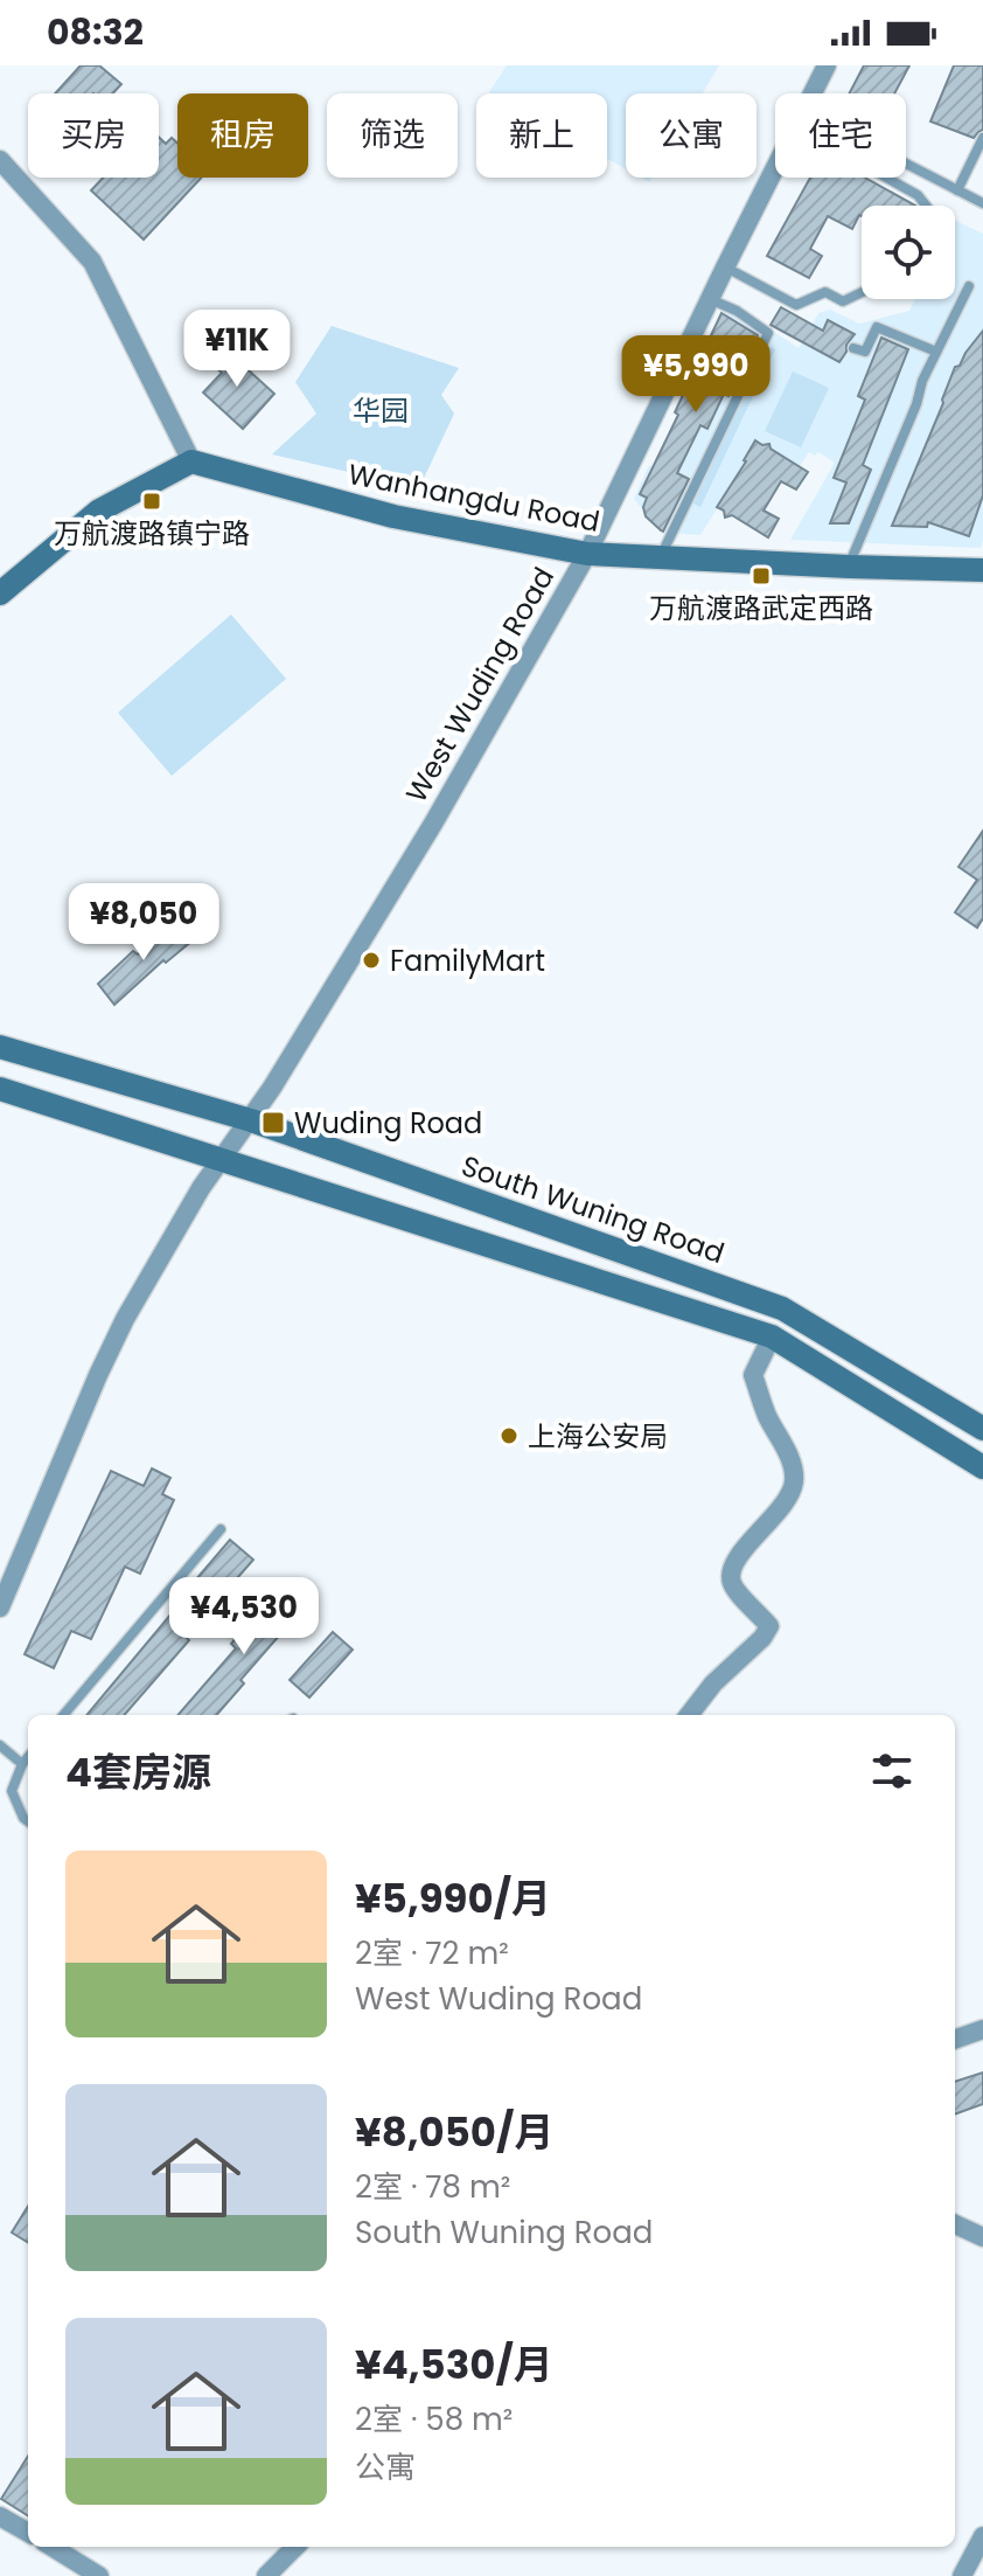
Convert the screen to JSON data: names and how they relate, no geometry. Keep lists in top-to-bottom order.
{
  "streets": {
    "main road": ["Wanhangdu Road", "South Wuning Road"],
    "street": ["West Wuding Road"]
  },
  "crossings": [
    ["Wanhangdu Road", "West Wuding Road"],
    ["West Wuding Road", "South Wuning Road"]
  ],
  "parks": ["华园"],
  "places": {
    "transit": ["万航渡路镇宁路", "万航渡路武定西路", "Wuding Road"],
    "other": ["FamilyMart", "上海公安局"]
  },
  "page": {
    "status": "08:32",
    "chip": [
      "买房",
      "租房",
      "筛选",
      "新上",
      "公寓",
      "住宅"
    ],
    "price": [
      "¥11K",
      "¥5,990",
      "¥8,050",
      "¥4,530"
    ],
    "heading": "4套房源",
    "list": [
      {
        "name": "¥5,990/月",
        "note": "2室 · 72 m² · West Wuding Road"
      },
      {
        "name": "¥8,050/月",
        "note": "2室 · 78 m² · South Wuning Road"
      },
      {
        "name": "¥4,530/月",
        "note": "2室 · 58 m² · 公寓"
      }
    ]
  }
}
